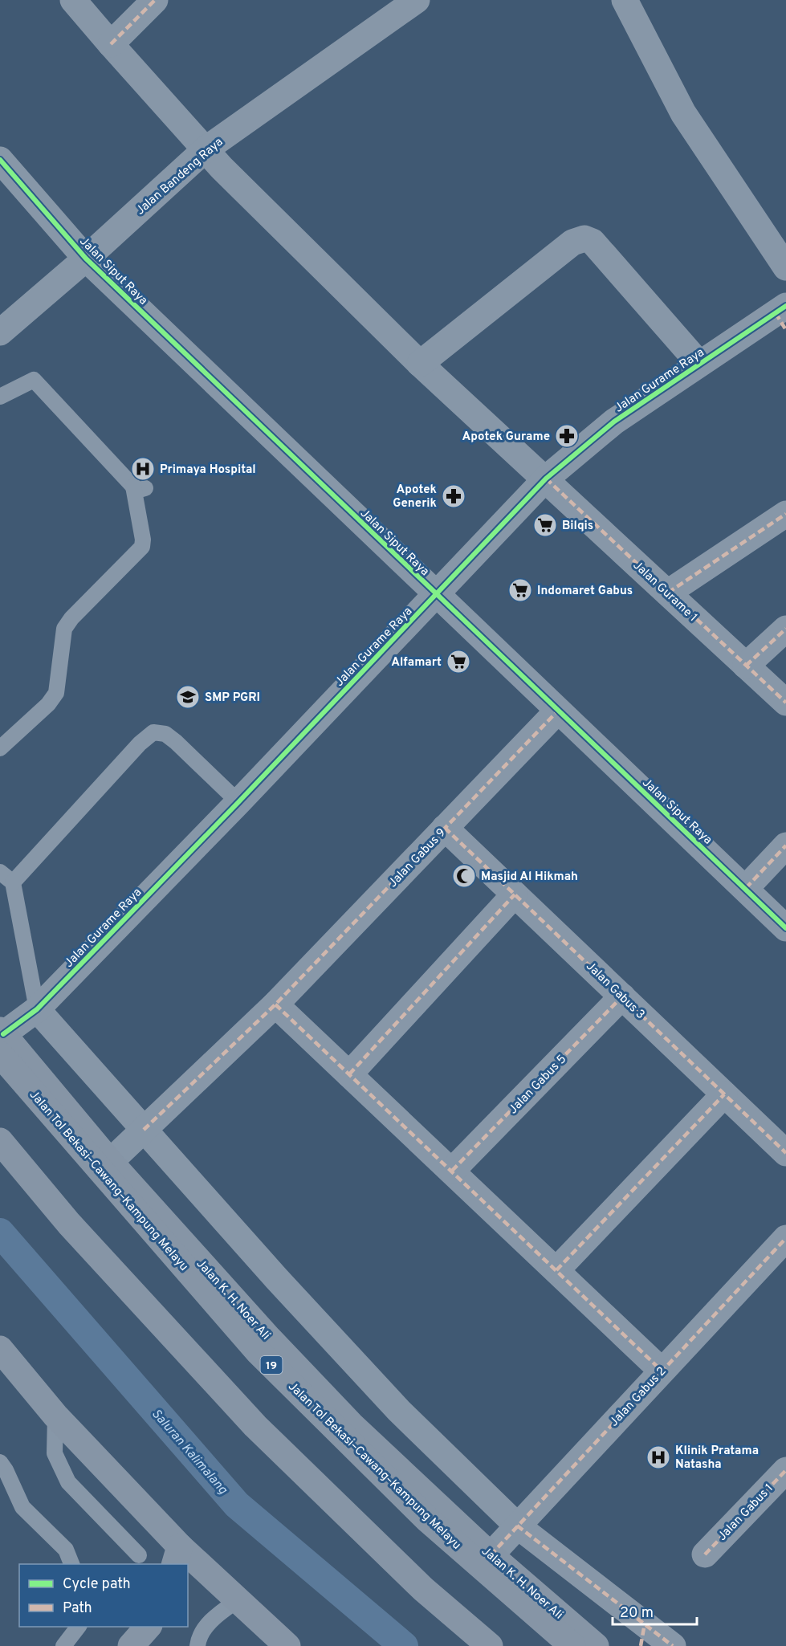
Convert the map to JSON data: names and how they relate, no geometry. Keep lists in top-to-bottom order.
{
  "streets": {
    "main road": ["Jalan Tol Bekasi–Cawang–Kampung Melayu", "Jalan K. H. Noer Ali", "19"],
    "street": [
      "Jalan Bandeng Raya",
      "Jalan Siput Raya",
      "Jalan Gurame Raya",
      "Jalan Gurame 1",
      "Jalan Gabus 9",
      "Jalan Gabus 3",
      "Jalan Gabus 5",
      "Jalan Gabus 2",
      "Jalan Gabus 1"
    ]
  },
  "crossings": [
    ["Jalan Bandeng Raya", "Jalan Siput Raya"],
    ["Jalan Bandeng Raya", "Jalan Gurame 1"],
    ["Jalan Siput Raya", "Jalan Gurame Raya"],
    ["Jalan Siput Raya", "Jalan Gabus 9"],
    ["Jalan Gurame Raya", "Jalan Gurame 1"],
    ["Jalan Gurame Raya", "Jalan Tol Bekasi–Cawang–Kampung Melayu"],
    ["Jalan Gurame Raya", "Jalan K. H. Noer Ali"],
    ["Jalan Gabus 9", "Jalan Gabus 3"],
    ["Jalan Gabus 9", "Jalan K. H. Noer Ali"],
    ["Jalan Gabus 3", "Jalan Gabus 5"],
    ["Jalan Tol Bekasi–Cawang–Kampung Melayu", "Jalan K. H. Noer Ali"],
    ["Jalan K. H. Noer Ali", "Jalan Gabus 2"]
  ],
  "water": ["Saluran Kalimalang"],
  "places": {
    "pharmacy": ["Apotek Gurame", "Apotek Generik"],
    "hospital": ["Primaya Hospital", "Klinik Pratama Natasha"],
    "supermarket": ["Bilqis", "Indomaret Gabus", "Alfamart"],
    "school or university": ["SMP PGRI"],
    "mosque": ["Masjid Al Hikmah"]
  },
  "legend": ["Cycle path", "Path"],
  "scale_bar": "20 m"
}
